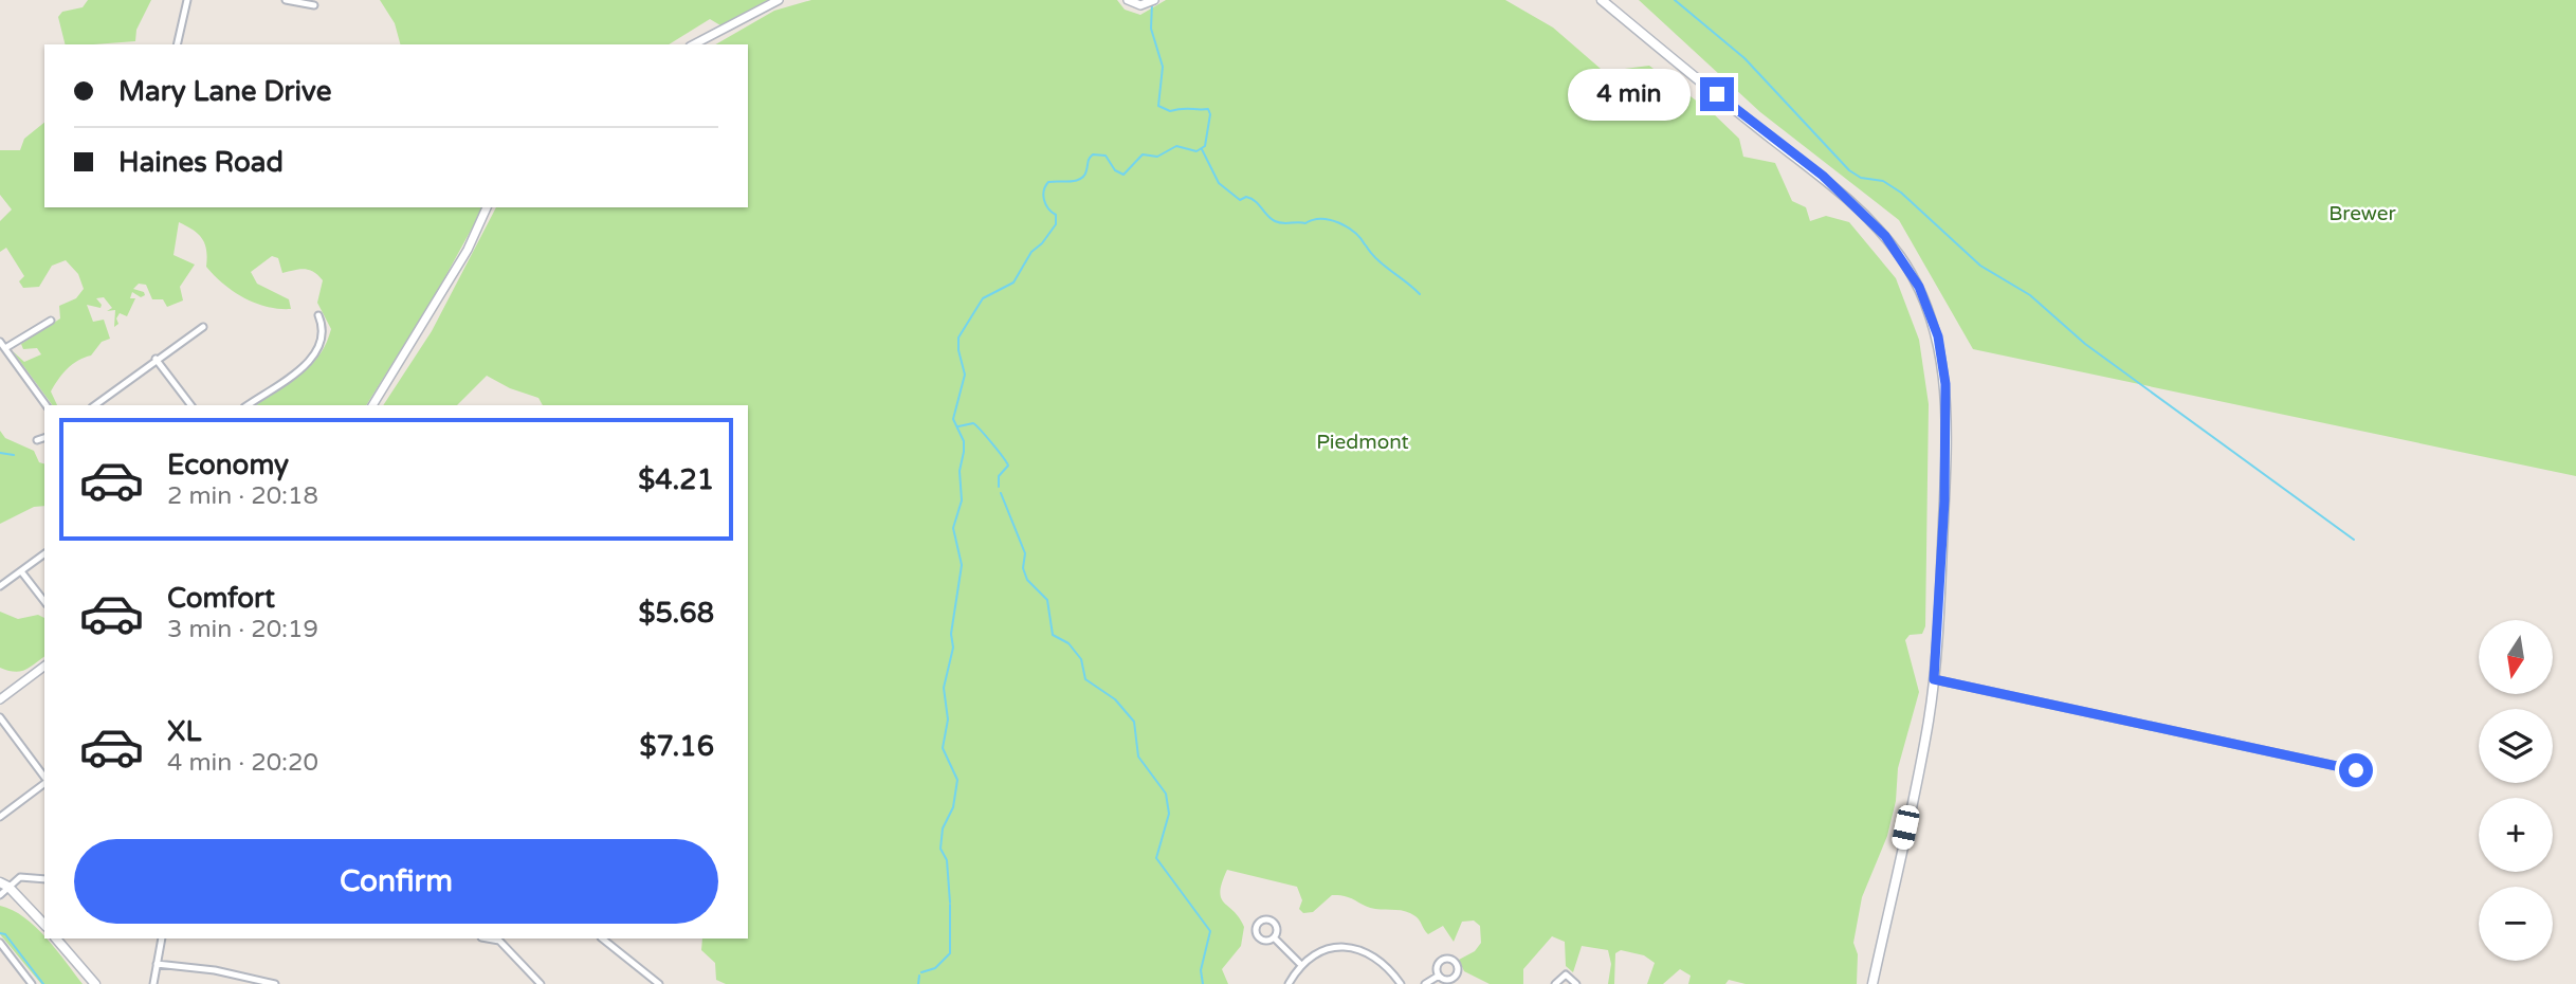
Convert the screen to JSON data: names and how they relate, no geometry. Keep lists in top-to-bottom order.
{
  "parks": ["Brewer", "Piedmont"],
  "north": "bottom",
  "page": {
    "banner": ["Mary Lane Drive", "Haines Road"],
    "bubble": "4 min",
    "list": [
      {
        "name": "Economy",
        "note": "2 min · 20:18",
        "value": "$4.21"
      },
      {
        "name": "Comfort",
        "note": "3 min · 20:19",
        "value": "$5.68"
      },
      {
        "name": "XL",
        "note": "4 min · 20:20",
        "value": "$7.16"
      }
    ],
    "map_buttons": ["+", "−"],
    "buttons": "Confirm"
  }
}
